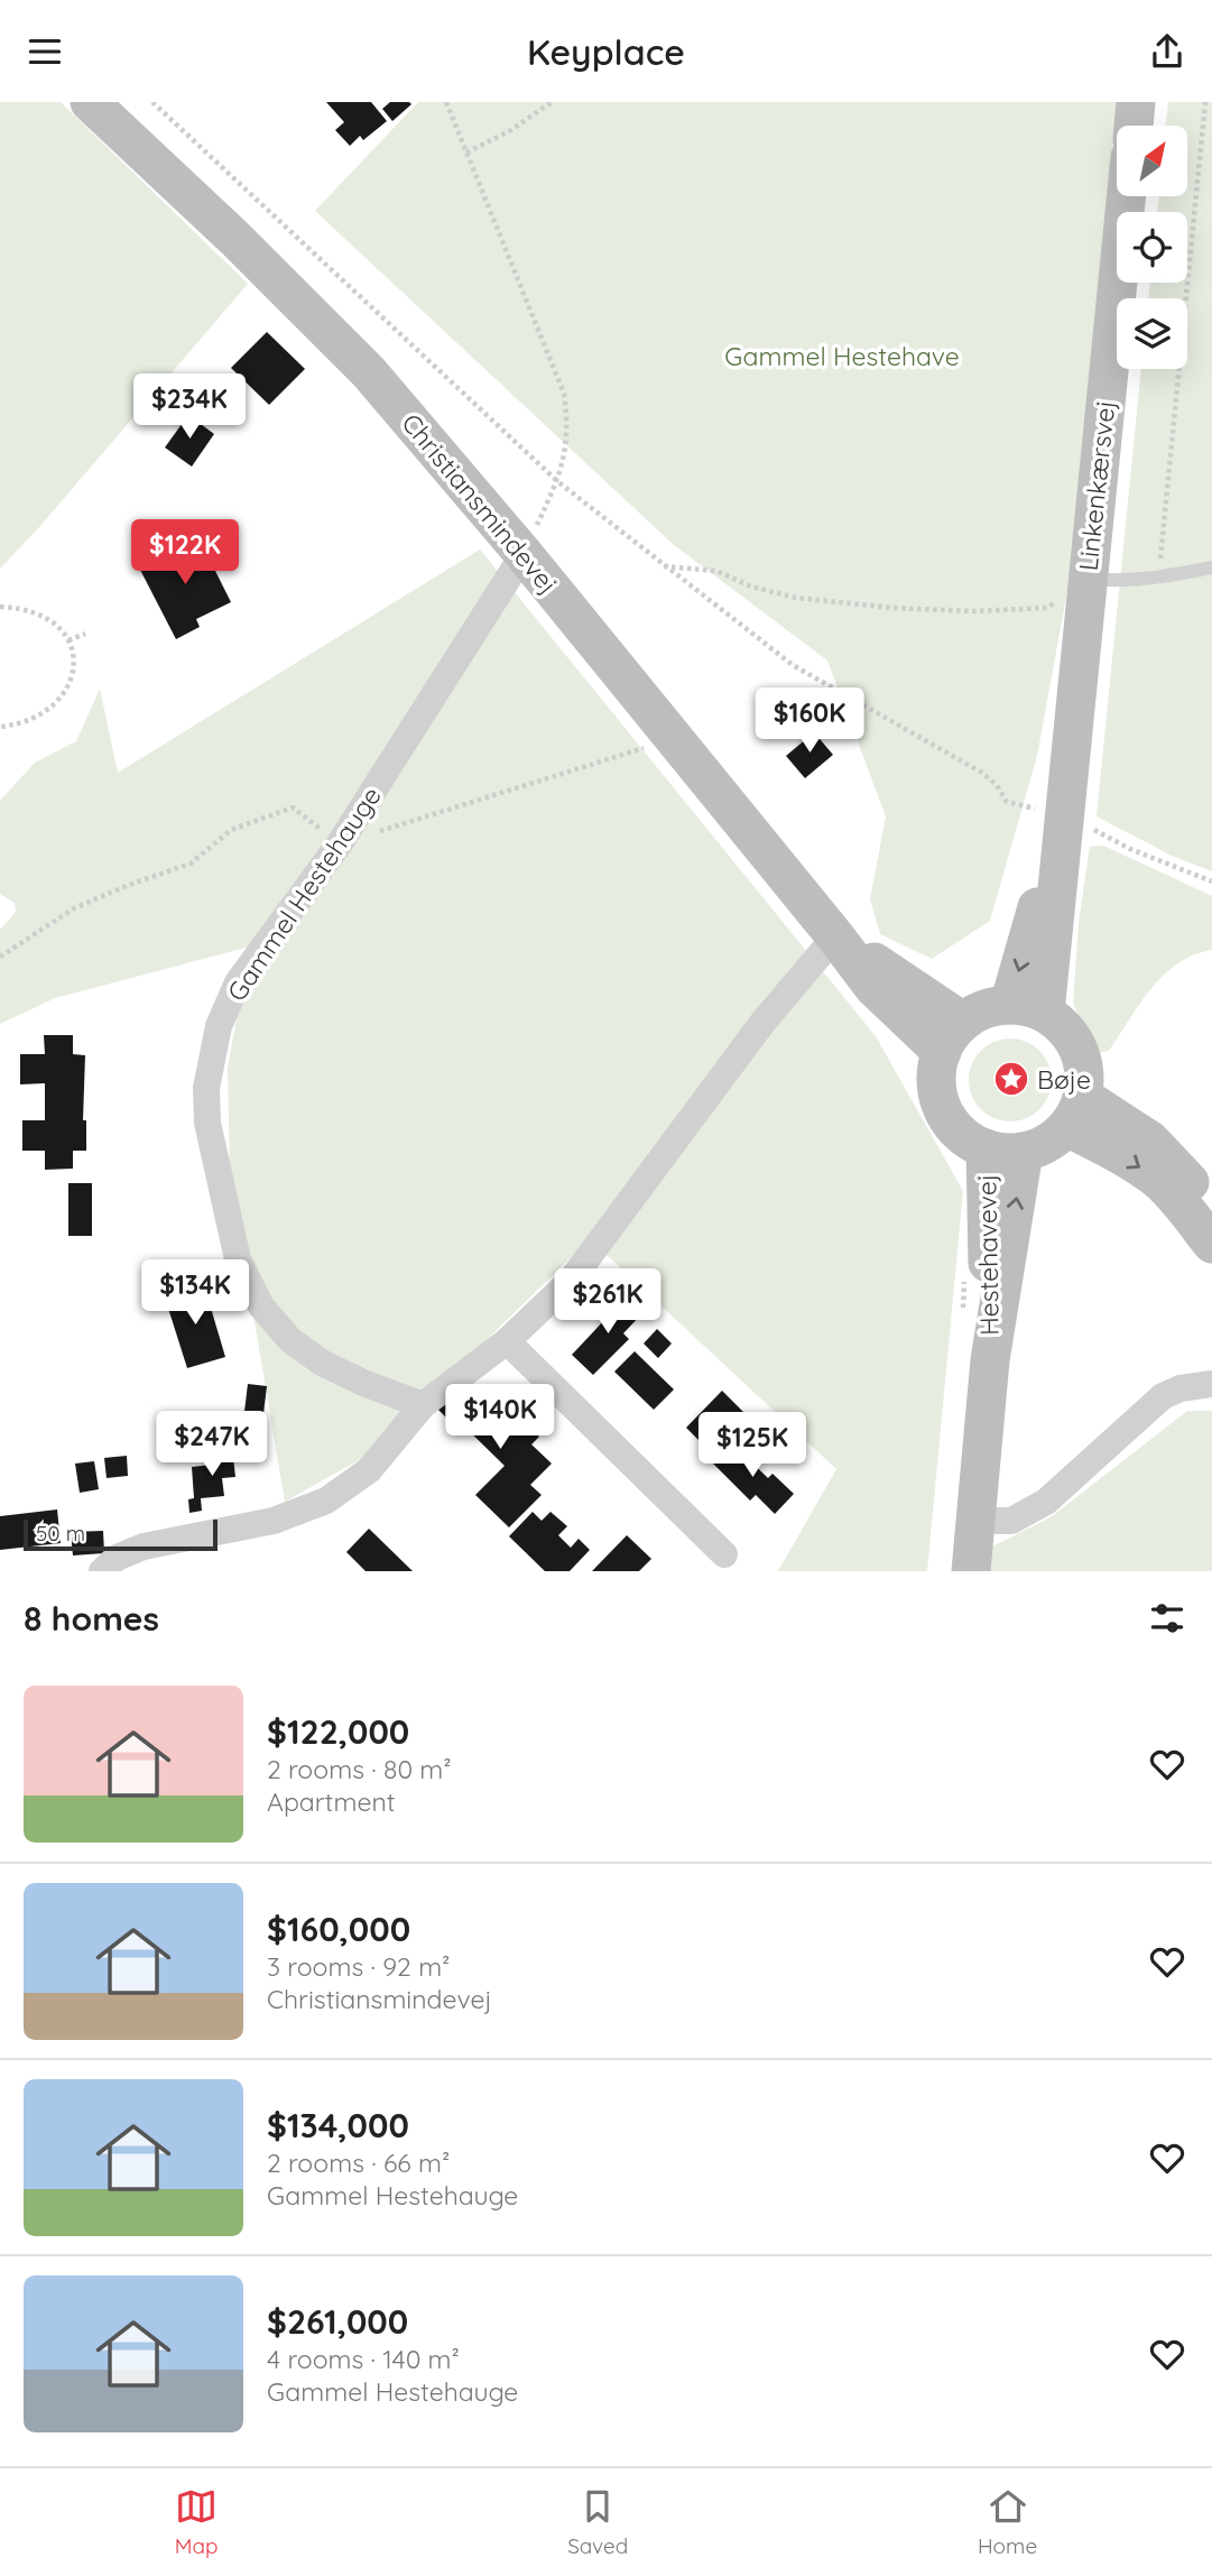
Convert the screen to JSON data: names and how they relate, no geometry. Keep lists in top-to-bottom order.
{
  "streets": {
    "street": [
      "Linkenkærsvej",
      "Christiansmindevej",
      "Gammel Hestehauge",
      "Hestehavevej"
    ]
  },
  "crossings": [
    ["Linkenkærsvej", "Christiansmindevej"],
    ["Linkenkærsvej", "Hestehavevej"],
    ["Christiansmindevej", "Gammel Hestehauge"],
    ["Christiansmindevej", "Hestehavevej"]
  ],
  "parks": ["Gammel Hestehave"],
  "places": {
    "place": ["Bøje"]
  },
  "scale_bar": "50 m",
  "north": "top right",
  "page": {
    "header": "Keyplace",
    "price": [
      "$234K",
      "$122K",
      "$160K",
      "$134K",
      "$261K",
      "$140K",
      "$247K",
      "$125K"
    ],
    "scale": "50 m",
    "heading": "8 homes",
    "list": [
      {
        "name": "$122,000",
        "note": "2 rooms · 80 m² · Apartment"
      },
      {
        "name": "$160,000",
        "note": "3 rooms · 92 m² · Christiansmindevej"
      },
      {
        "name": "$134,000",
        "note": "2 rooms · 66 m² · Gammel Hestehauge"
      },
      {
        "name": "$261,000",
        "note": "4 rooms · 140 m² · Gammel Hestehauge"
      }
    ],
    "tabs": ["Map", "Saved", "Home"]
  }
}
